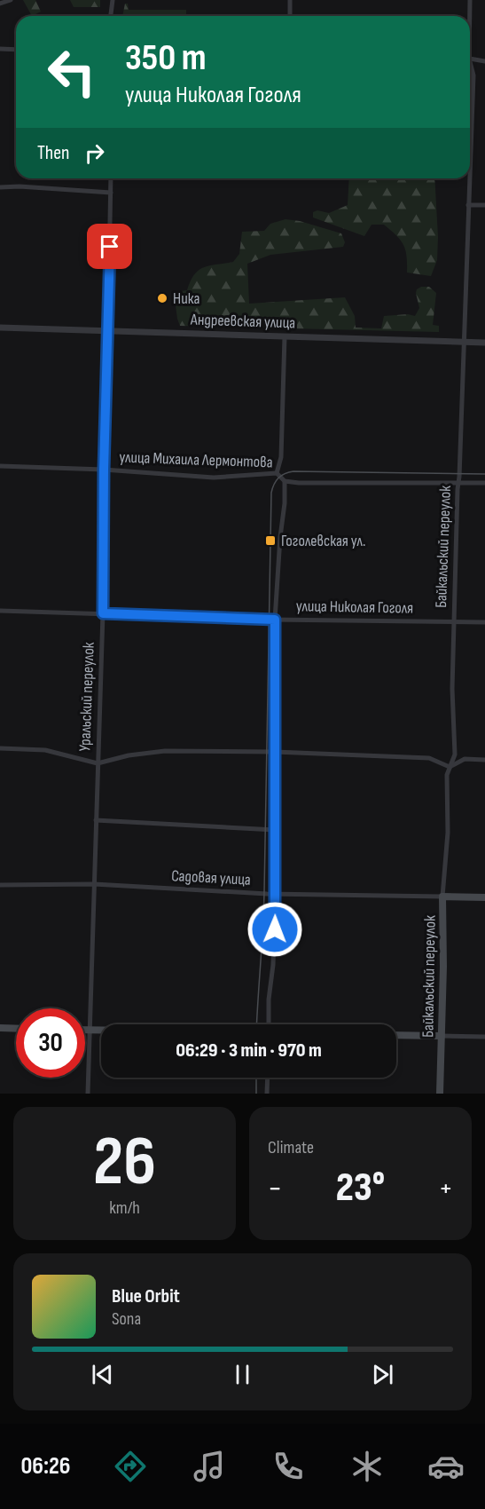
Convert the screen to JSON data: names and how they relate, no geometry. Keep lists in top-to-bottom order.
{
  "streets": {
    "main road": ["Байкальский переулок", "Садовая улица"],
    "street": [
      "Андреевская улица",
      "улица Михаила Лермонтова",
      "улица Николая Гоголя",
      "Уральский переулок"
    ]
  },
  "crossings": [
    ["Андреевская улица", "Байкальский переулок"],
    ["Андреевская улица", "Уральский переулок"],
    ["улица Михаила Лермонтова", "Байкальский переулок"],
    ["улица Михаила Лермонтова", "Уральский переулок"],
    ["Байкальский переулок", "улица Николая Гоголя"],
    ["Байкальский переулок", "Садовая улица"],
    ["улица Николая Гоголя", "Уральский переулок"],
    ["Уральский переулок", "Садовая улица"]
  ],
  "places": {
    "other": ["Ника"],
    "transit": ["Гоголевская ул."]
  },
  "page": {
    "turn": ["350 m", "улица Николая Гоголя"],
    "then": "Then",
    "limit": "30",
    "trip": "06:29 · 3 min · 970 m",
    "tile": [
      ["26", "km/h"],
      "Climate"
    ],
    "heat": ["−", "23°", "+"],
    "song": ["Blue Orbit", "Sona"],
    "tabs": "06:26"
  }
}
